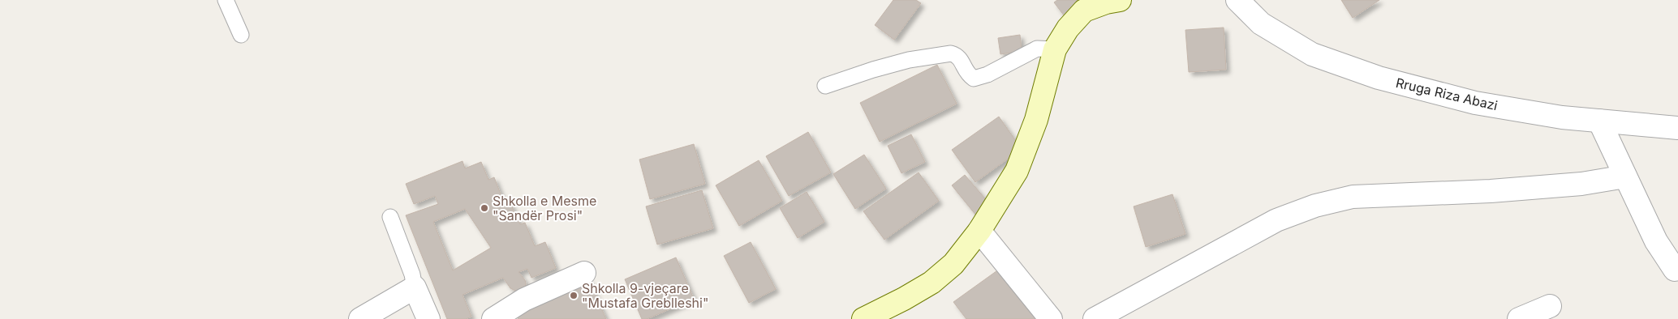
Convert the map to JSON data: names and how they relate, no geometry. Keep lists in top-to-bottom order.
{
  "streets": {
    "street": ["Rruga Riza Abazi"]
  },
  "places": ["Shkolla e Mesme \"Sandër Prosi\"", "Shkolla 9-vjeçare \"Mustafa Greblleshi\""]
}
